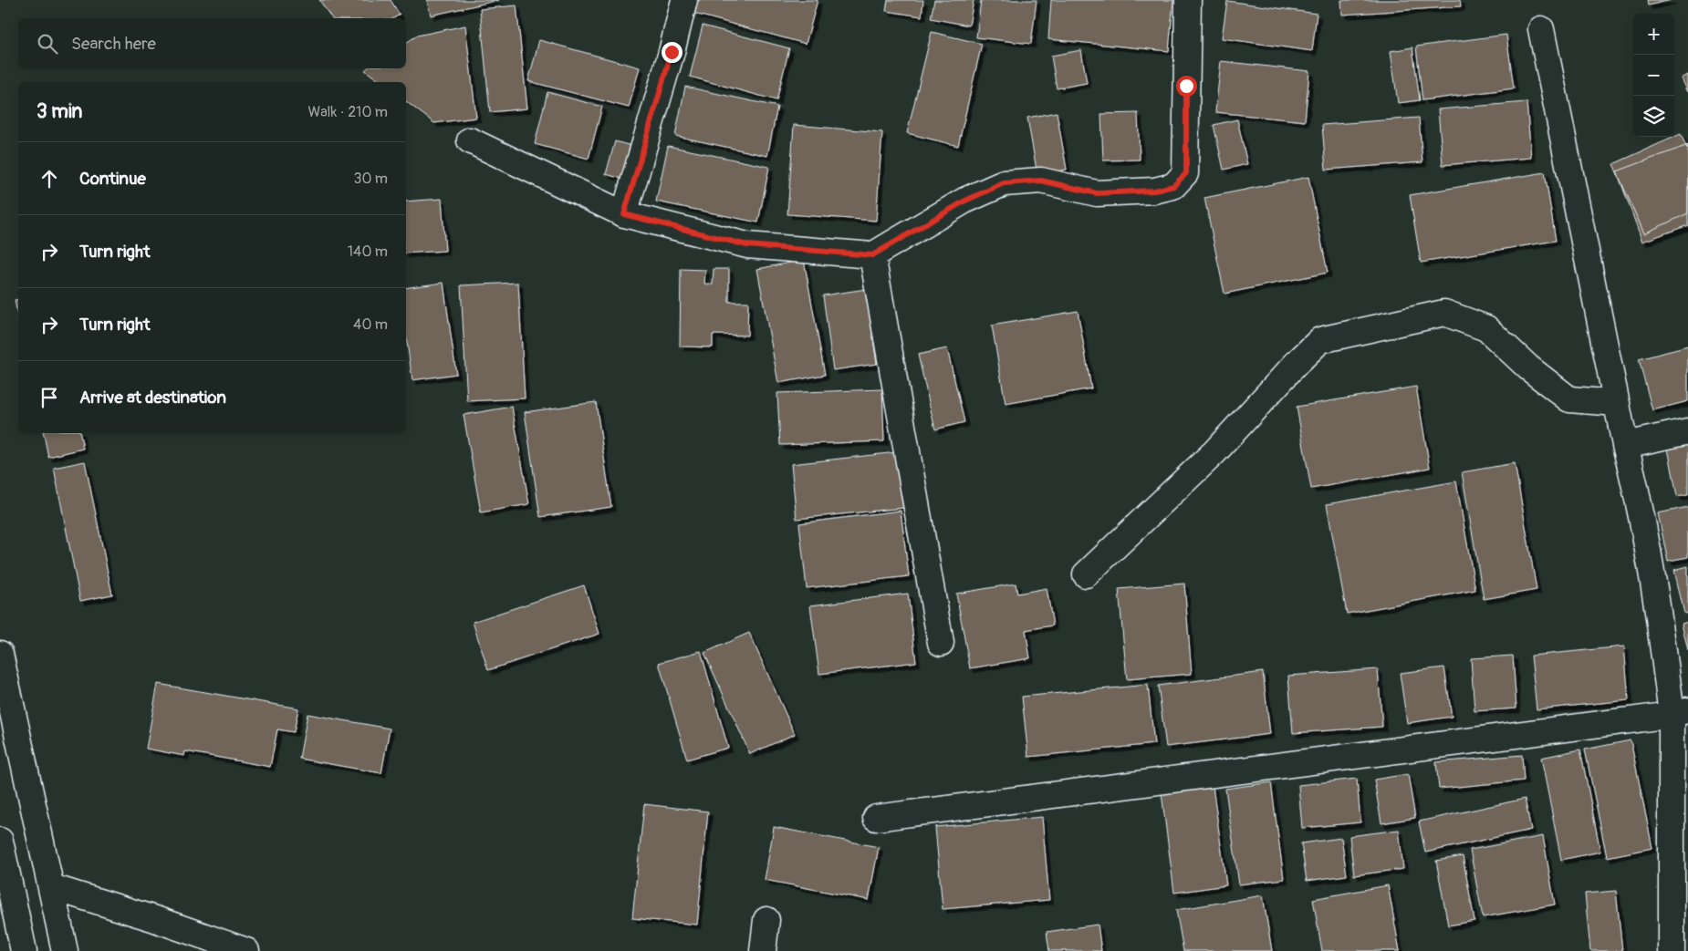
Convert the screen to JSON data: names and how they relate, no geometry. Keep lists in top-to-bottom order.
{
  "page": {
    "map_buttons": ["+", "−"],
    "search": "Search here",
    "heading": ["3 min", "Walk · 210 m"],
    "list": [
      ["Continue", "30 m"],
      ["Turn right", "140 m"],
      ["Turn right", "40 m"],
      "Arrive at destination"
    ]
  }
}
